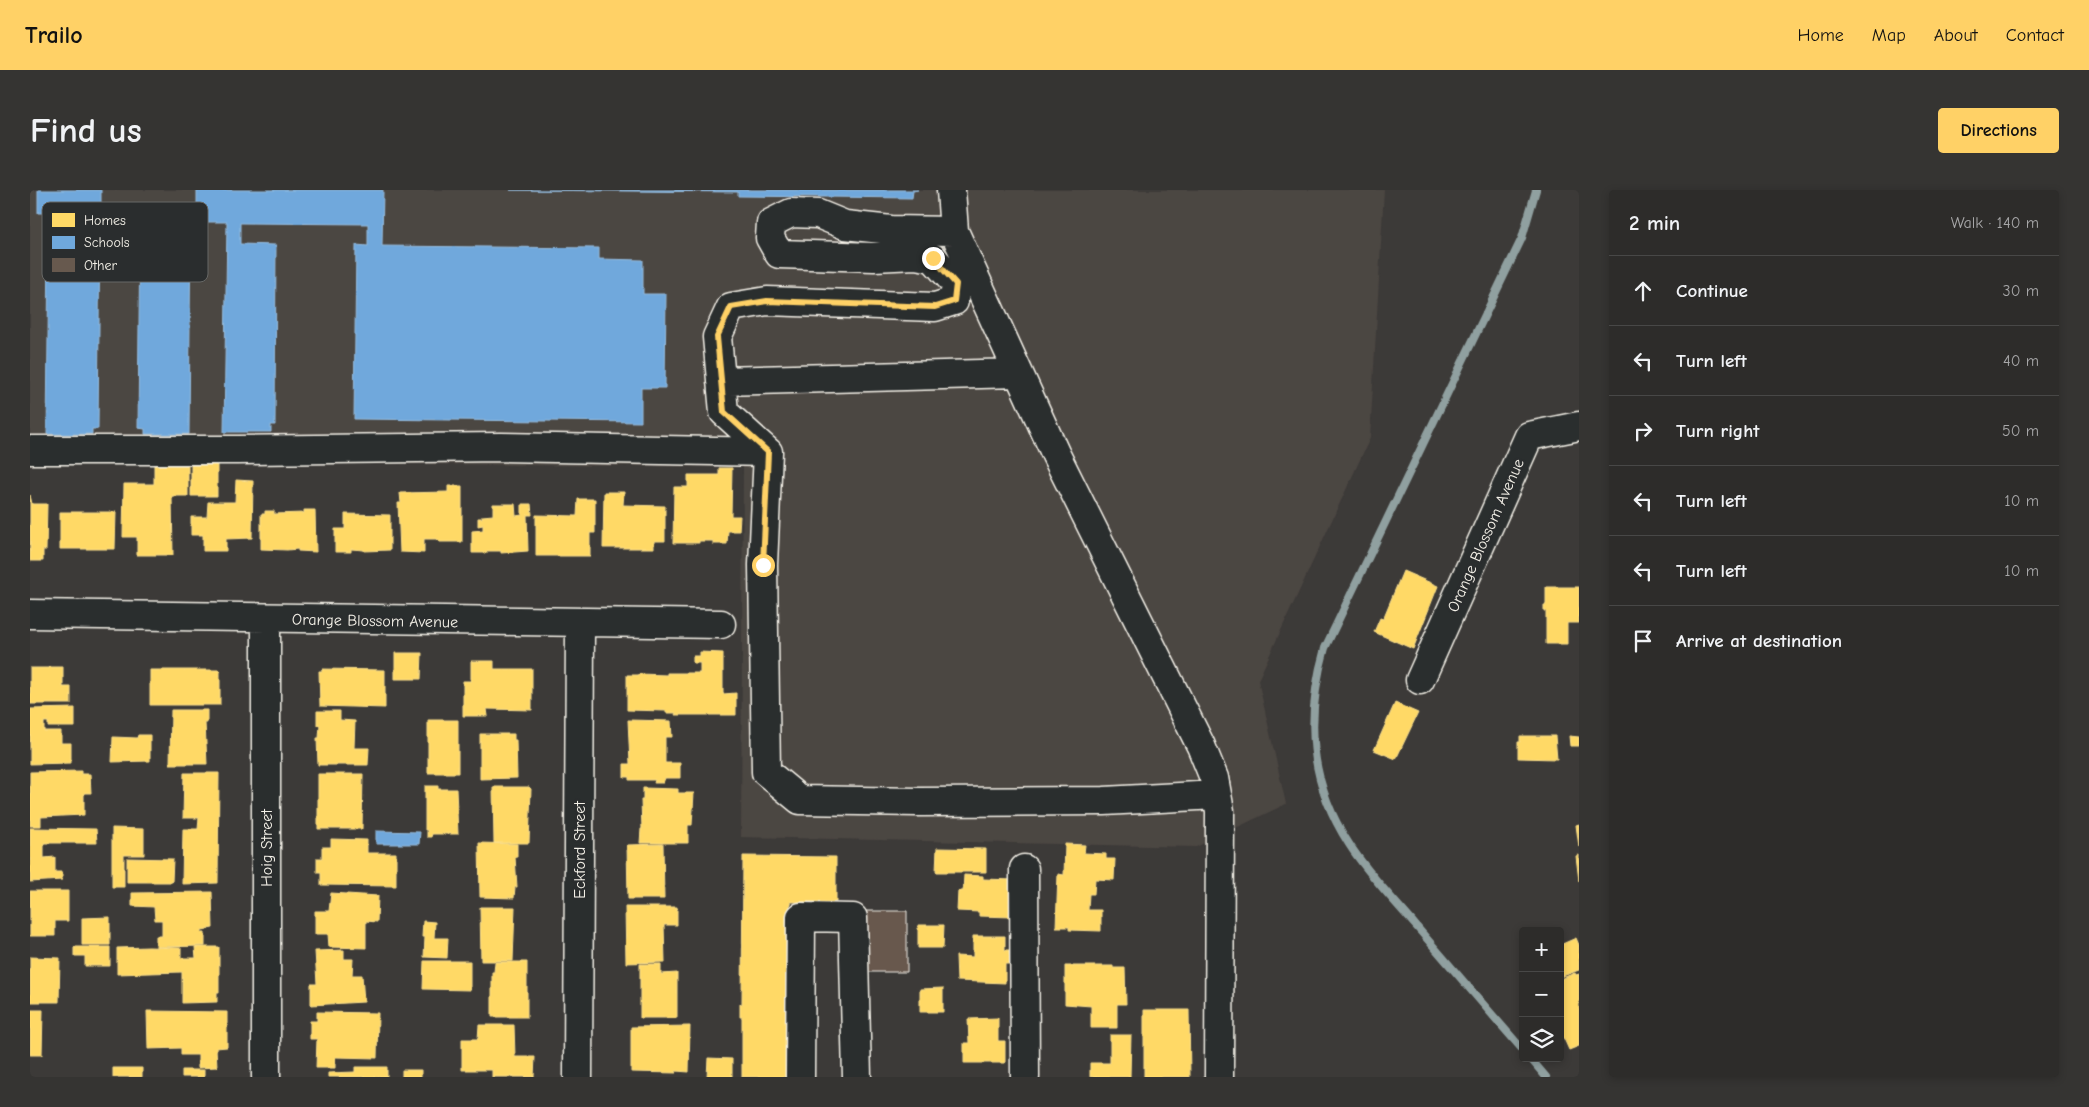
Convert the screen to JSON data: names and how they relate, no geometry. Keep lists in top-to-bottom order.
{
  "streets": {
    "street": ["Orange Blossom Avenue", "Hoig Street", "Eckford Street"]
  },
  "crossings": [
    ["Orange Blossom Avenue", "Hoig Street"],
    ["Orange Blossom Avenue", "Eckford Street"]
  ],
  "legend": ["Homes", "Schools", "Other"],
  "page": {
    "header": "Trailo",
    "nav": [
      "Home",
      "Map",
      "About",
      "Contact"
    ],
    "buttons": "Directions",
    "title": "Find us",
    "heading": ["2 min", "Walk · 140 m"],
    "list": [
      ["Continue", "30 m"],
      ["Turn left", "40 m"],
      ["Turn right", "50 m"],
      ["Turn left", "10 m"],
      ["Turn left", "10 m"],
      "Arrive at destination"
    ],
    "map_buttons": ["+", "−"]
  }
}
